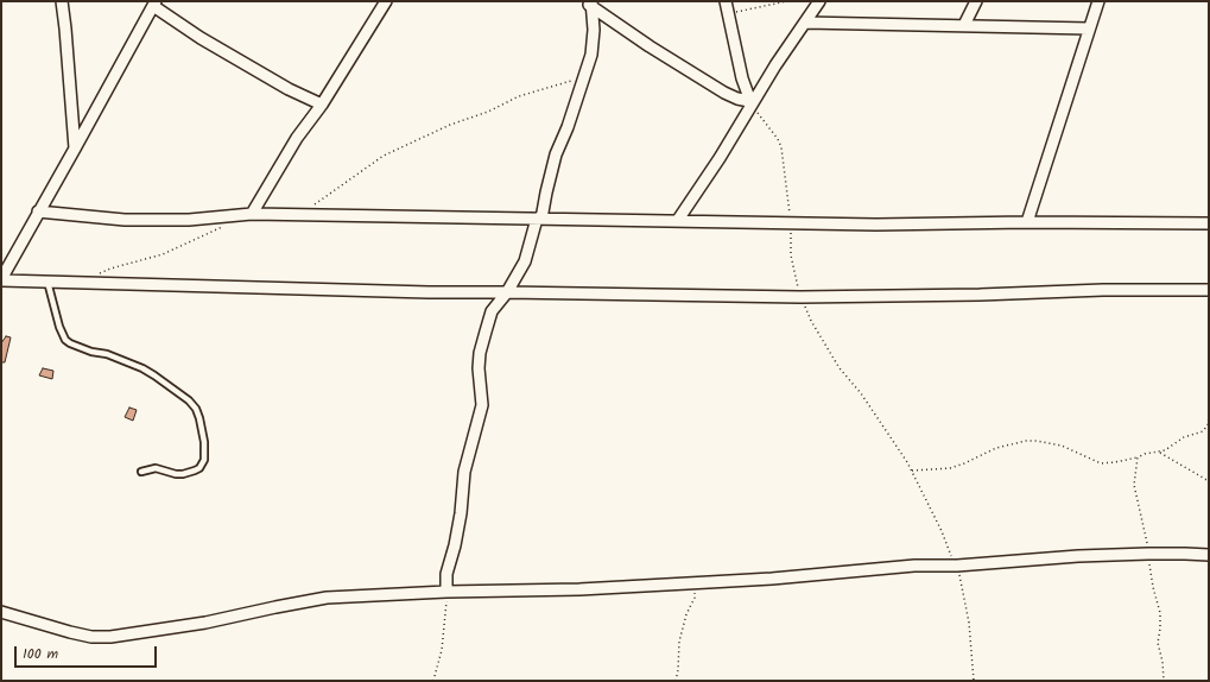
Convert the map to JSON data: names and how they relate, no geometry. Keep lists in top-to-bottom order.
{
  "scale_bar": "100 m"
}
